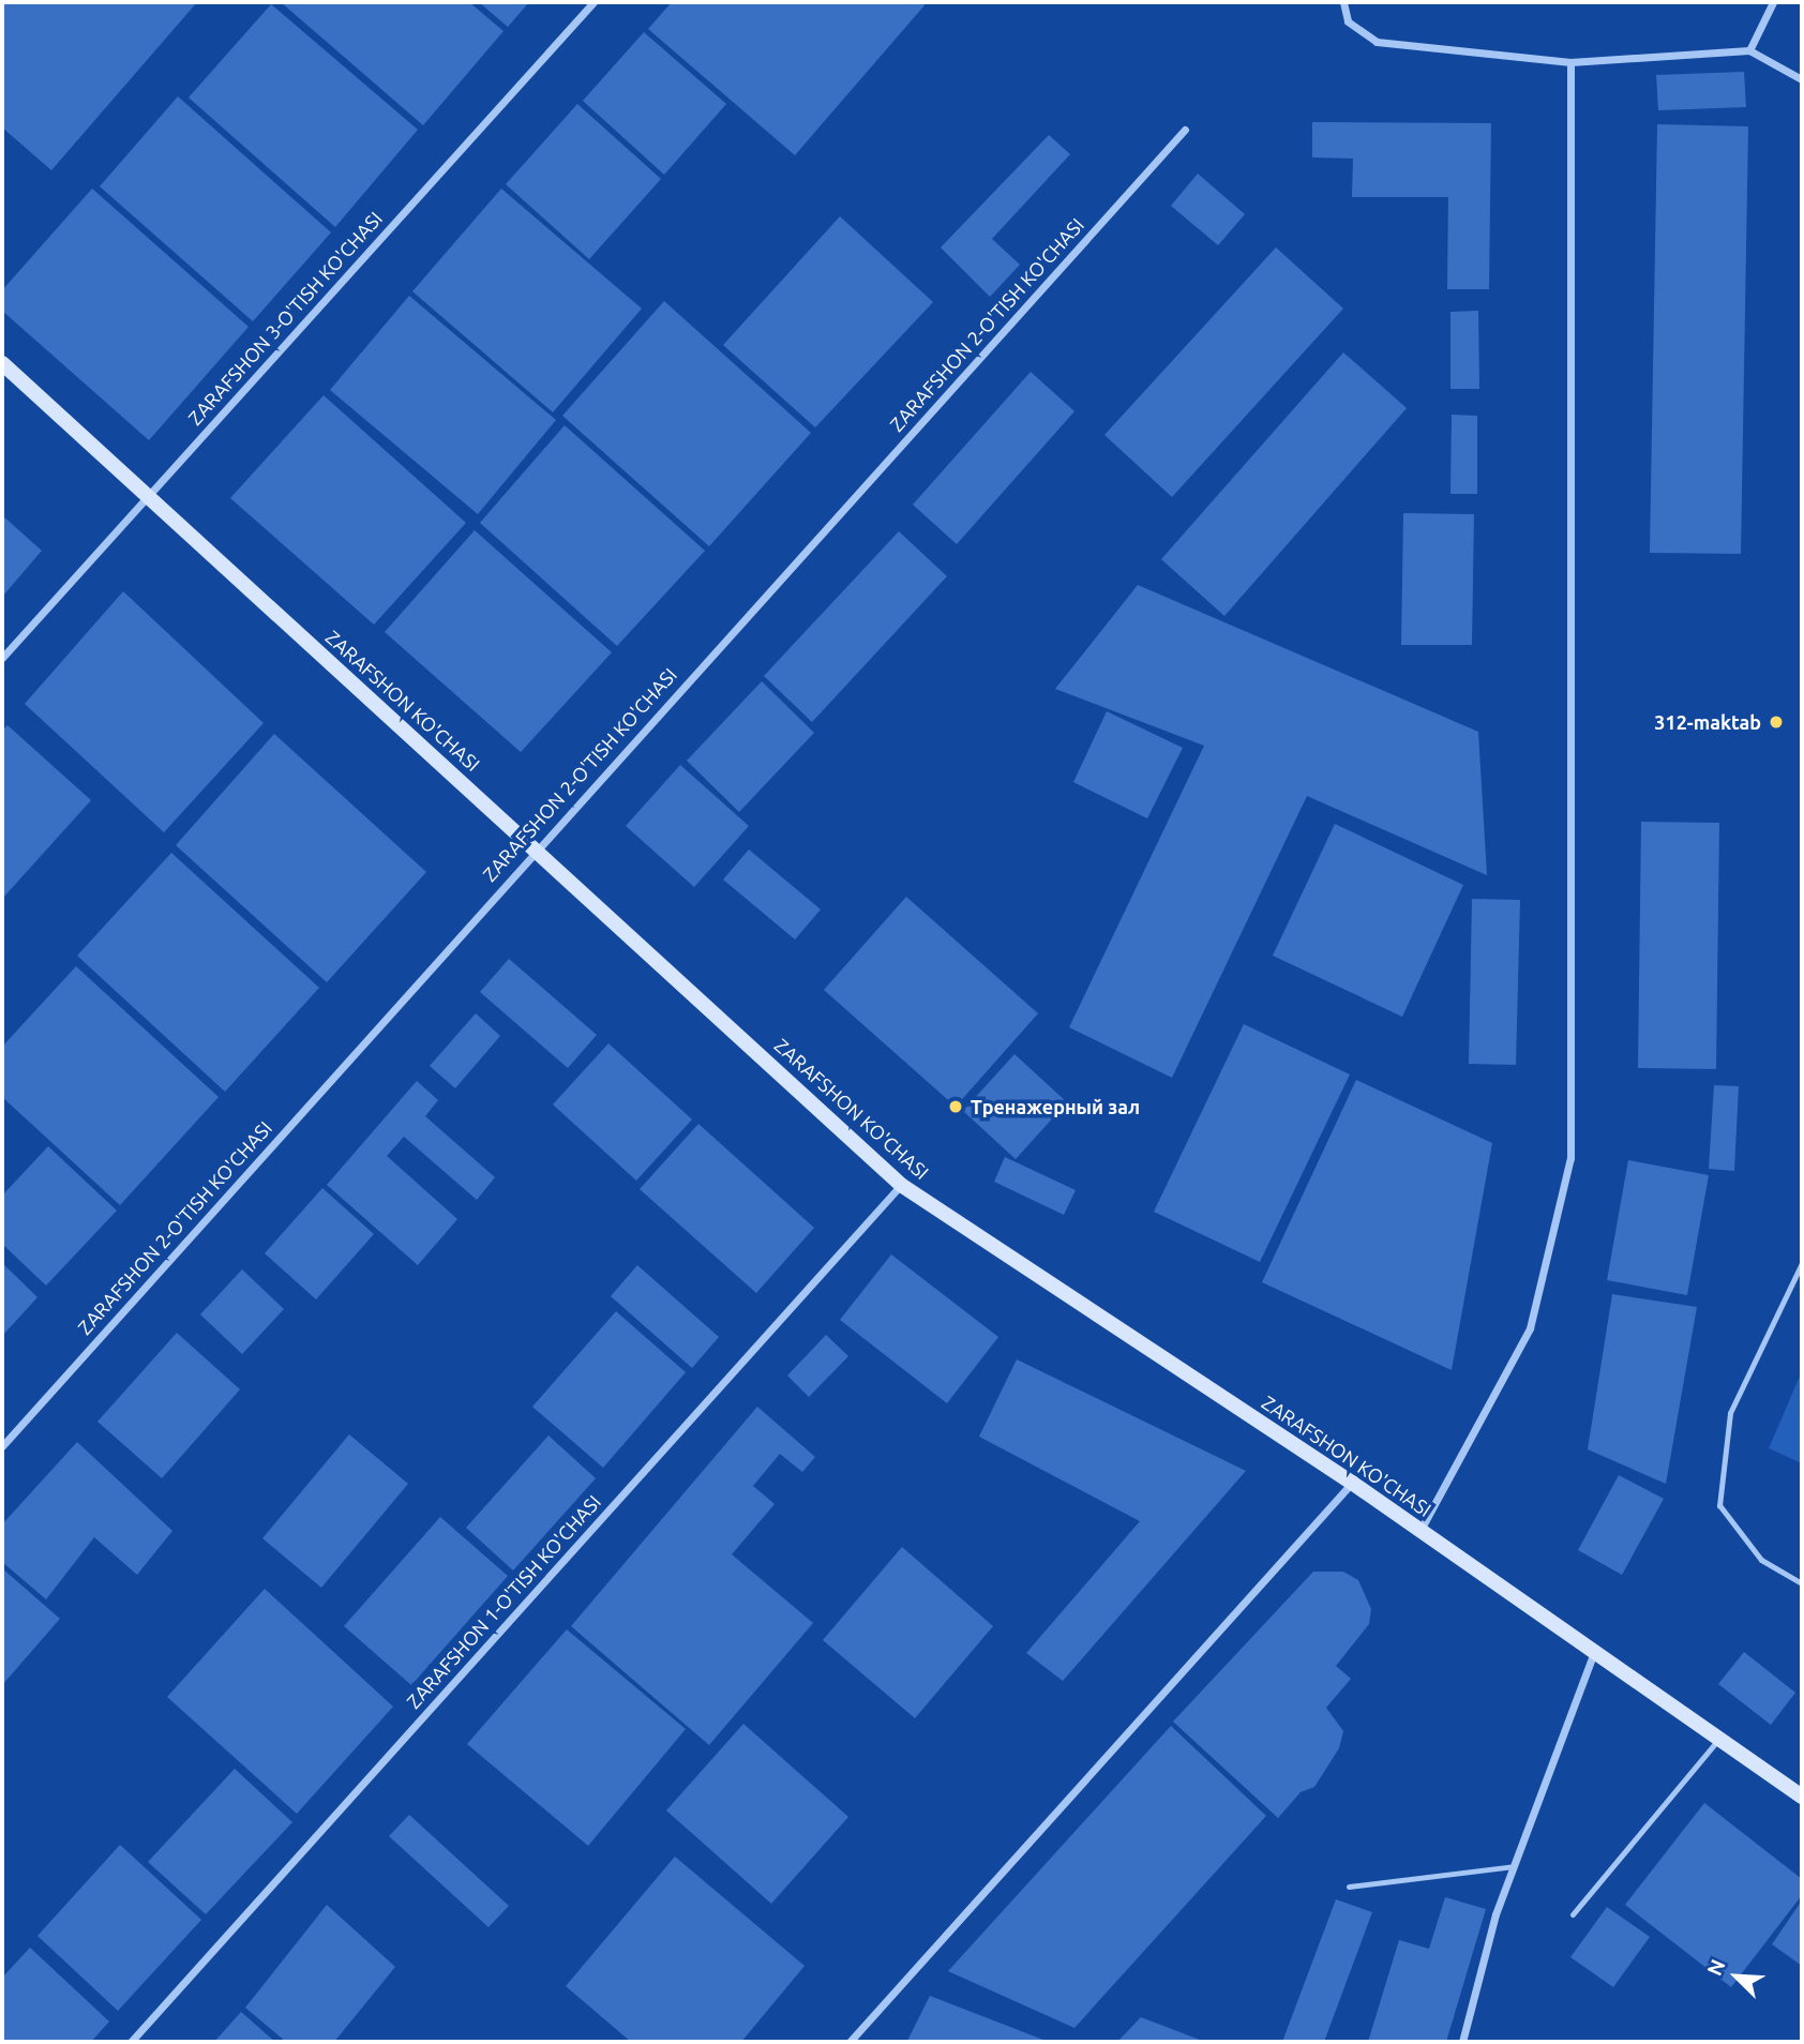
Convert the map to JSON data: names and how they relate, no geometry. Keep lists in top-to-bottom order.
{
  "streets": {
    "street": [
      "ZARAFSHON 3-O'TISH KO'CHASI",
      "ZARAFSHON 2-O'TISH KO'CHASI",
      "ZARAFSHON KO'CHASI",
      "ZARAFSHON 1-O'TISH KO'CHASI"
    ]
  },
  "crossings": [
    ["ZARAFSHON 3-O'TISH KO'CHASI", "ZARAFSHON KO'CHASI"],
    ["ZARAFSHON 2-O'TISH KO'CHASI", "ZARAFSHON KO'CHASI"],
    ["ZARAFSHON KO'CHASI", "ZARAFSHON 1-O'TISH KO'CHASI"]
  ],
  "places": ["312-maktab", "Тренажерный зал"],
  "north": "top left"
}
